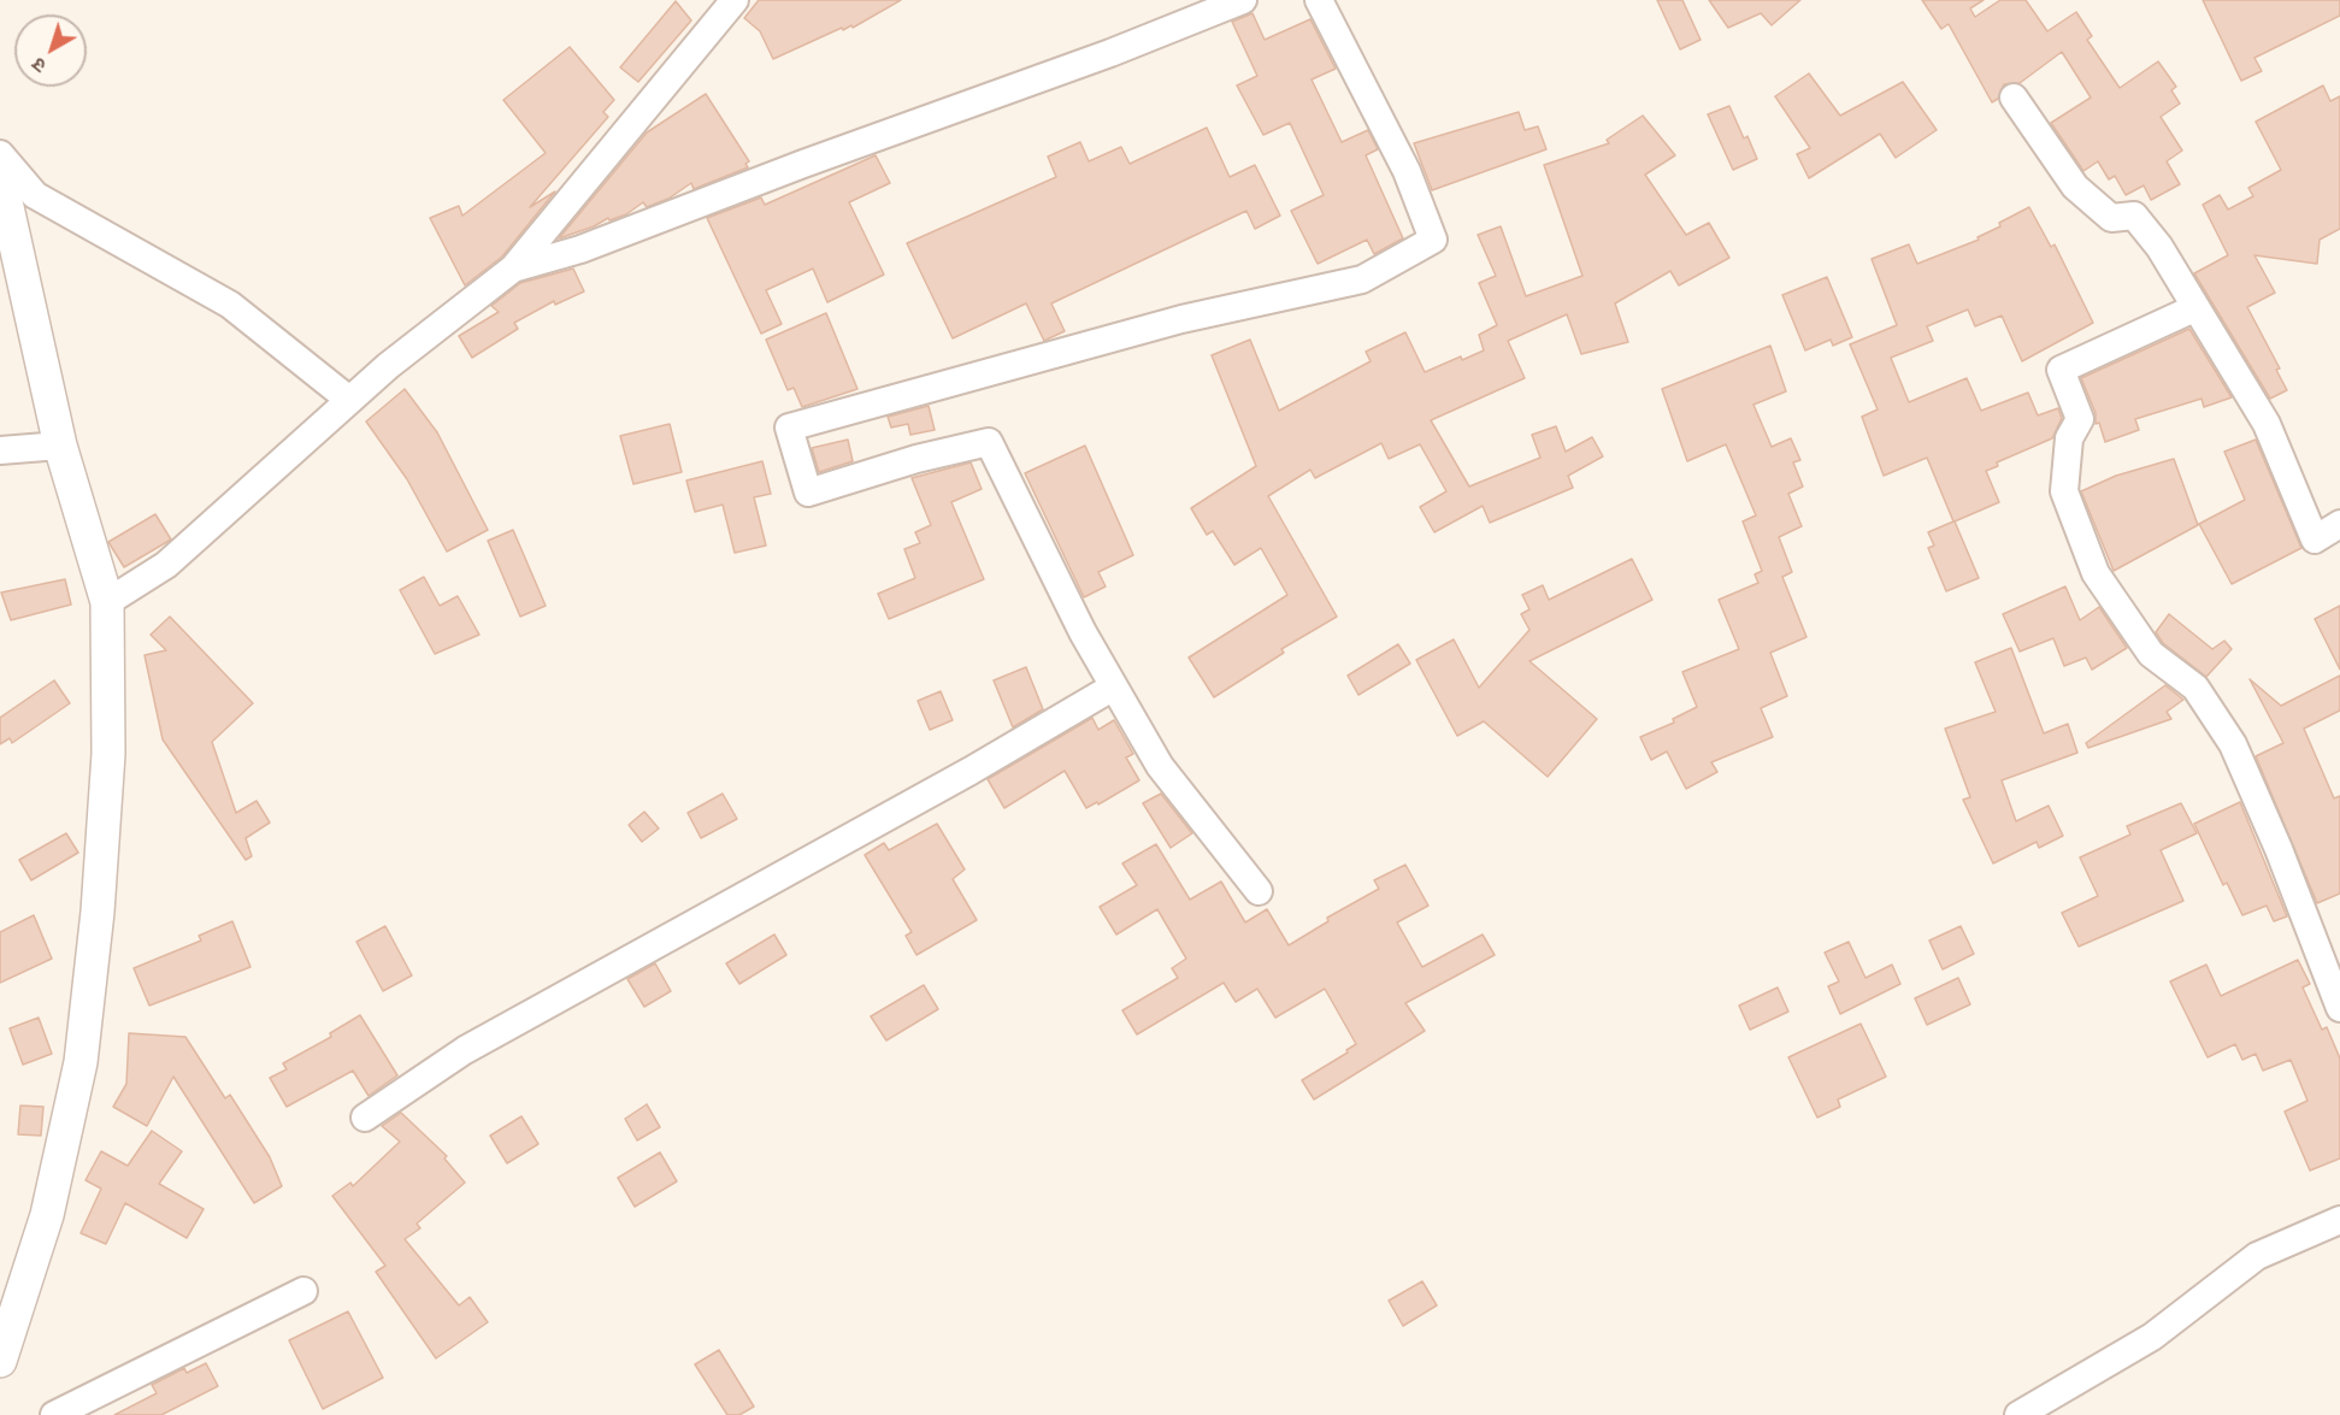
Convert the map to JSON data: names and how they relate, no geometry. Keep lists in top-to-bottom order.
{
  "north": "bottom left"
}
